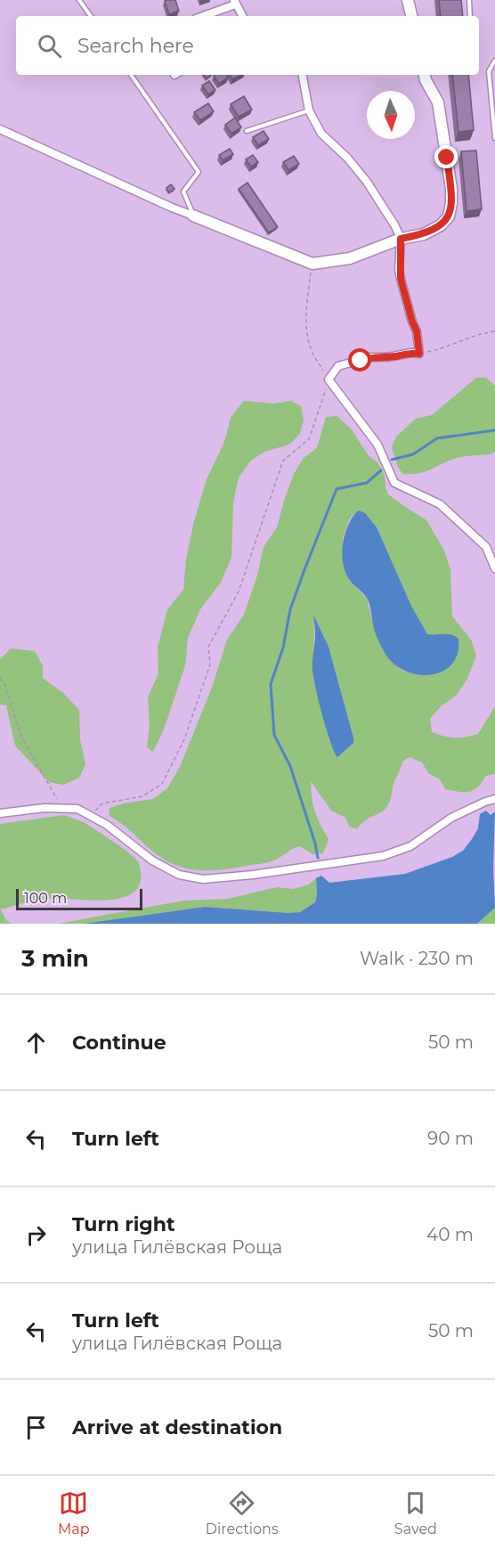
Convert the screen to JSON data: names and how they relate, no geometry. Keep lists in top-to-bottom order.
{
  "scale_bar": "100 m",
  "north": "bottom",
  "page": {
    "search": "Search here",
    "scale": "100 m",
    "heading": ["3 min", "Walk · 230 m"],
    "list": [
      ["Continue", "50 m"],
      ["Turn left", "90 m"],
      ["Turn right", "улица Гилёвская Роща", "40 m"],
      ["Turn left", "улица Гилёвская Роща", "50 m"],
      "Arrive at destination"
    ],
    "nav": ["Map", "Directions", "Saved"]
  }
}
